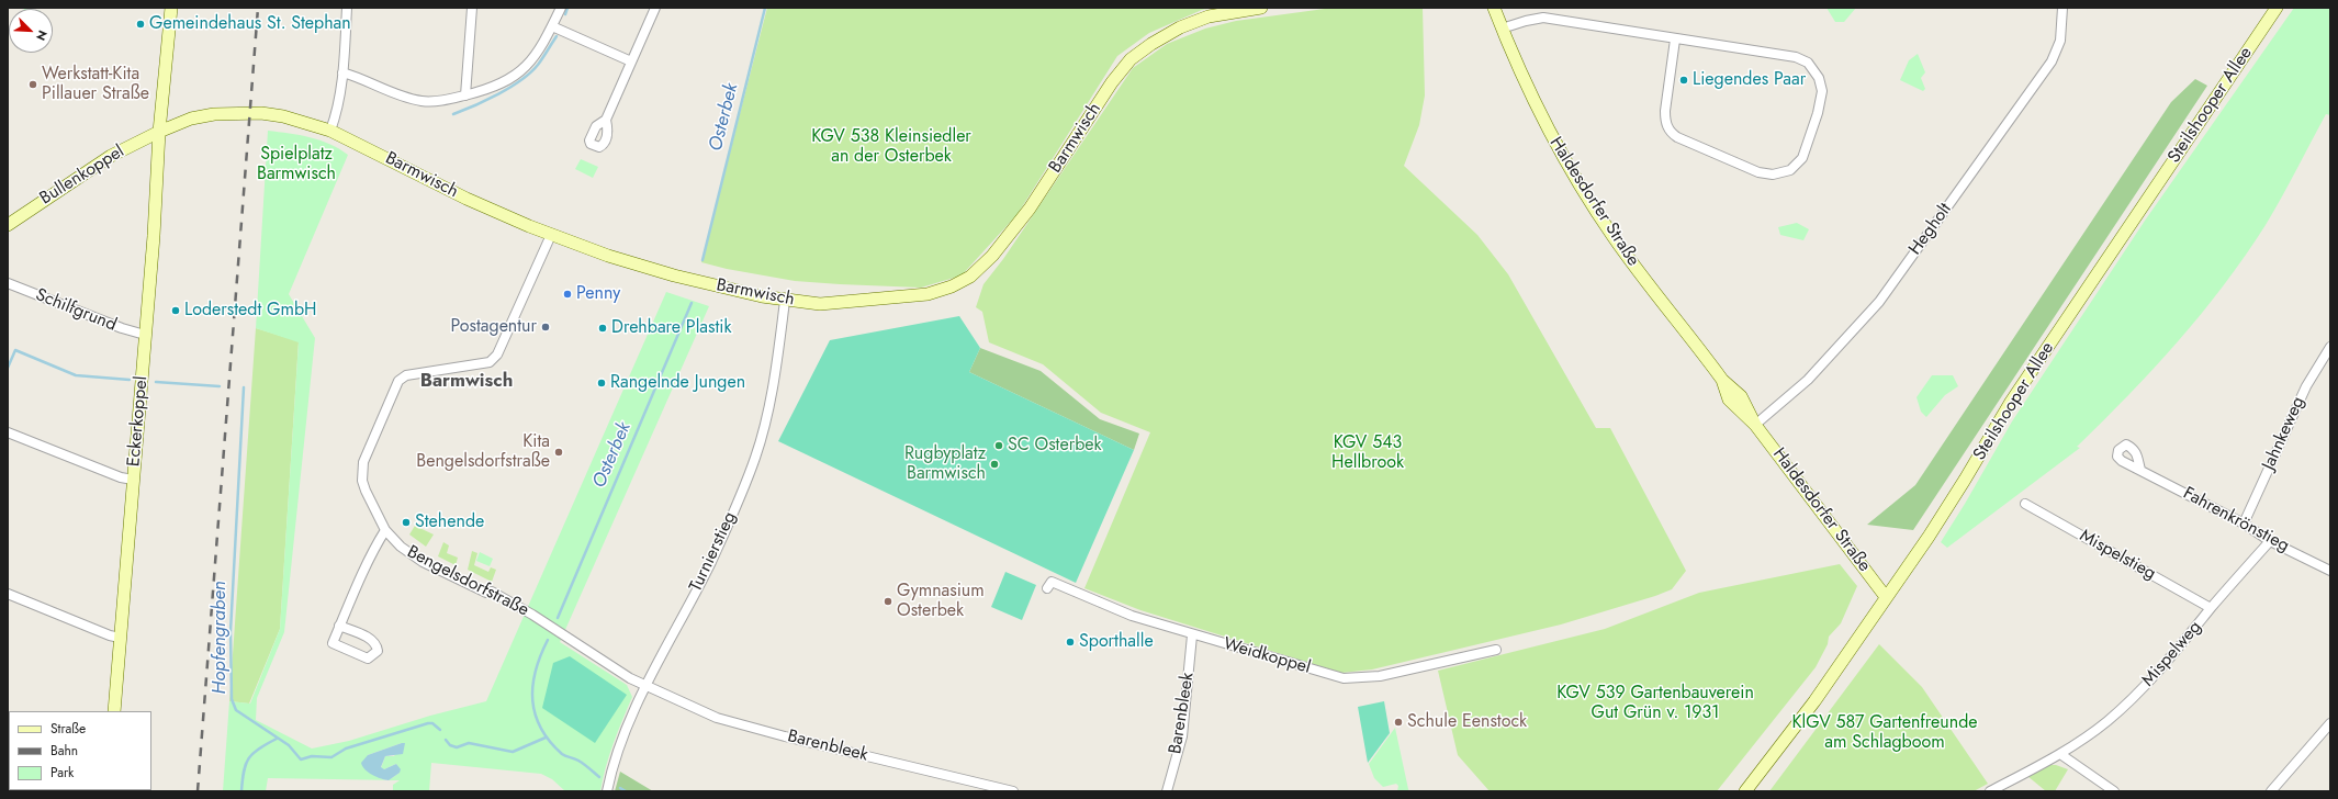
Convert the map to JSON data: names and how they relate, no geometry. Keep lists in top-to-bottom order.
{
  "streets": {
    "street": [
      "Steilshooper Allee",
      "Barmwisch",
      "Bullenkoppel",
      "Haldesdorfer Straße",
      "Hegholt",
      "Schilfgrund",
      "Eckerkoppel",
      "Jahnkeweg",
      "Fahrenkrönstieg",
      "Turnierstieg",
      "Mispelstieg",
      "Bengelsdorfstraße",
      "Mispelweg",
      "Weidkoppel",
      "Barenbleek"
    ]
  },
  "crossings": [
    ["Steilshooper Allee", "Haldesdorfer Straße"],
    ["Barmwisch", "Bullenkoppel"],
    ["Barmwisch", "Eckerkoppel"],
    ["Barmwisch", "Turnierstieg"],
    ["Barmwisch", "Bengelsdorfstraße"],
    ["Bullenkoppel", "Eckerkoppel"],
    ["Haldesdorfer Straße", "Hegholt"],
    ["Schilfgrund", "Eckerkoppel"],
    ["Jahnkeweg", "Fahrenkrönstieg"],
    ["Fahrenkrönstieg", "Mispelweg"],
    ["Turnierstieg", "Bengelsdorfstraße"],
    ["Turnierstieg", "Barenbleek"],
    ["Mispelstieg", "Mispelweg"],
    ["Bengelsdorfstraße", "Barenbleek"],
    ["Weidkoppel", "Barenbleek"]
  ],
  "districts": ["Barmwisch"],
  "water": ["Osterbek", "Hopfengraben"],
  "parks": [
    "KGV 538 Kleinsiedler an der Osterbek",
    "Spielplatz Barmwisch",
    "KGV 543 Hellbrook",
    "KGV 539 Gartenbauverein Gut Grün v. 1931",
    "KlGV 587 Gartenfreunde am Schlagboom"
  ],
  "places": [
    "Gemeindehaus St. Stephan",
    "Liegendes Paar",
    "Werkstatt-Kita Pillauer Straße",
    "Penny",
    "Loderstedt GmbH",
    "Postagentur",
    "Drehbare Plastik",
    "Rangelnde Jungen",
    "SC Osterbek",
    "Kita Bengelsdorfstraße",
    "Rugbyplatz Barmwisch",
    "Stehende",
    "Gymnasium Osterbek",
    "Sporthalle",
    "Schule Eenstock"
  ],
  "legend": ["Straße", "Bahn", "Park"],
  "north": "bottom right"
}
